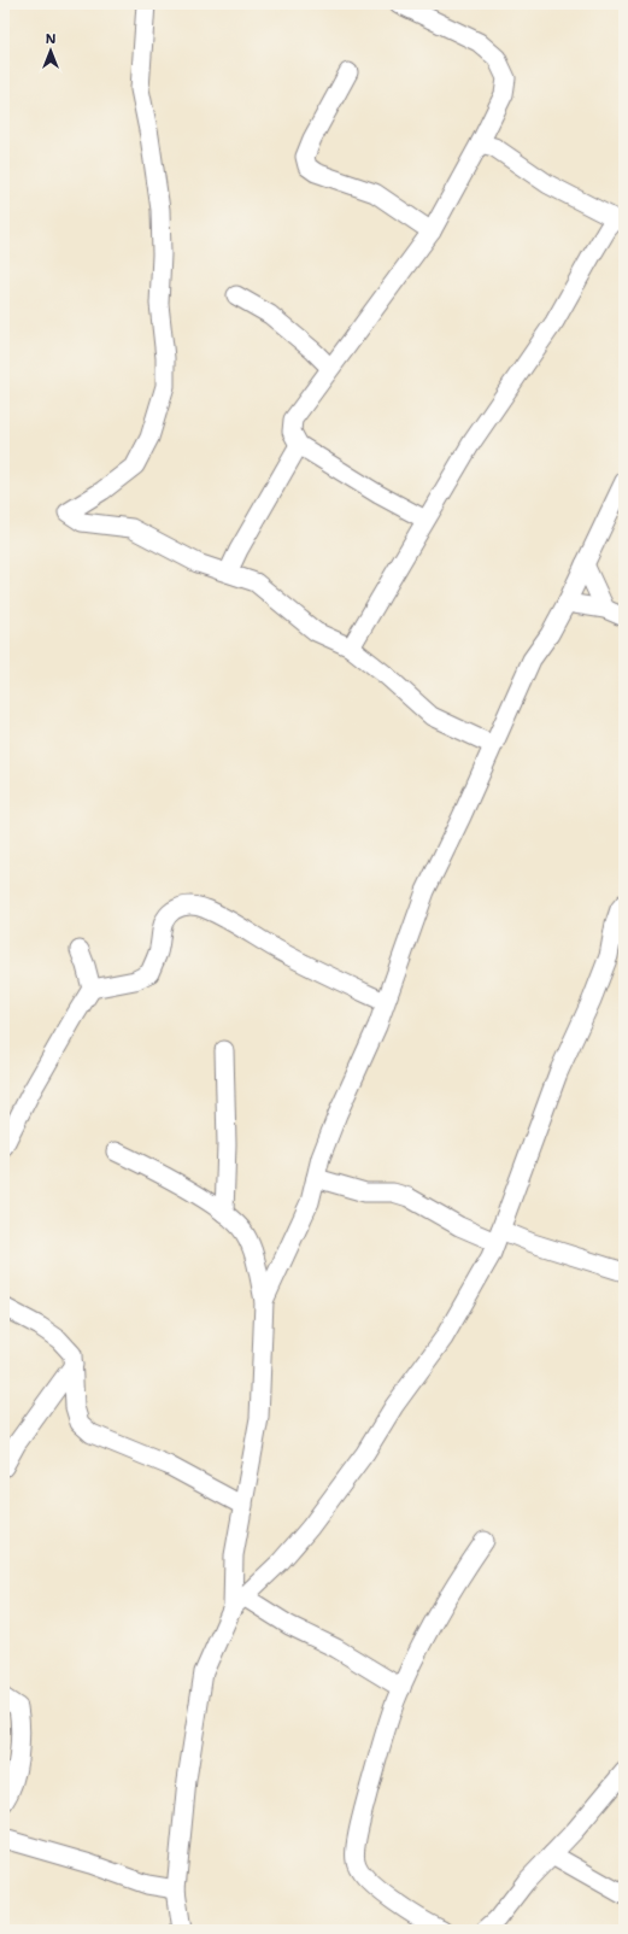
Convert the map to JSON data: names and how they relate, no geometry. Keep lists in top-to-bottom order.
{
  "north": "top"
}
